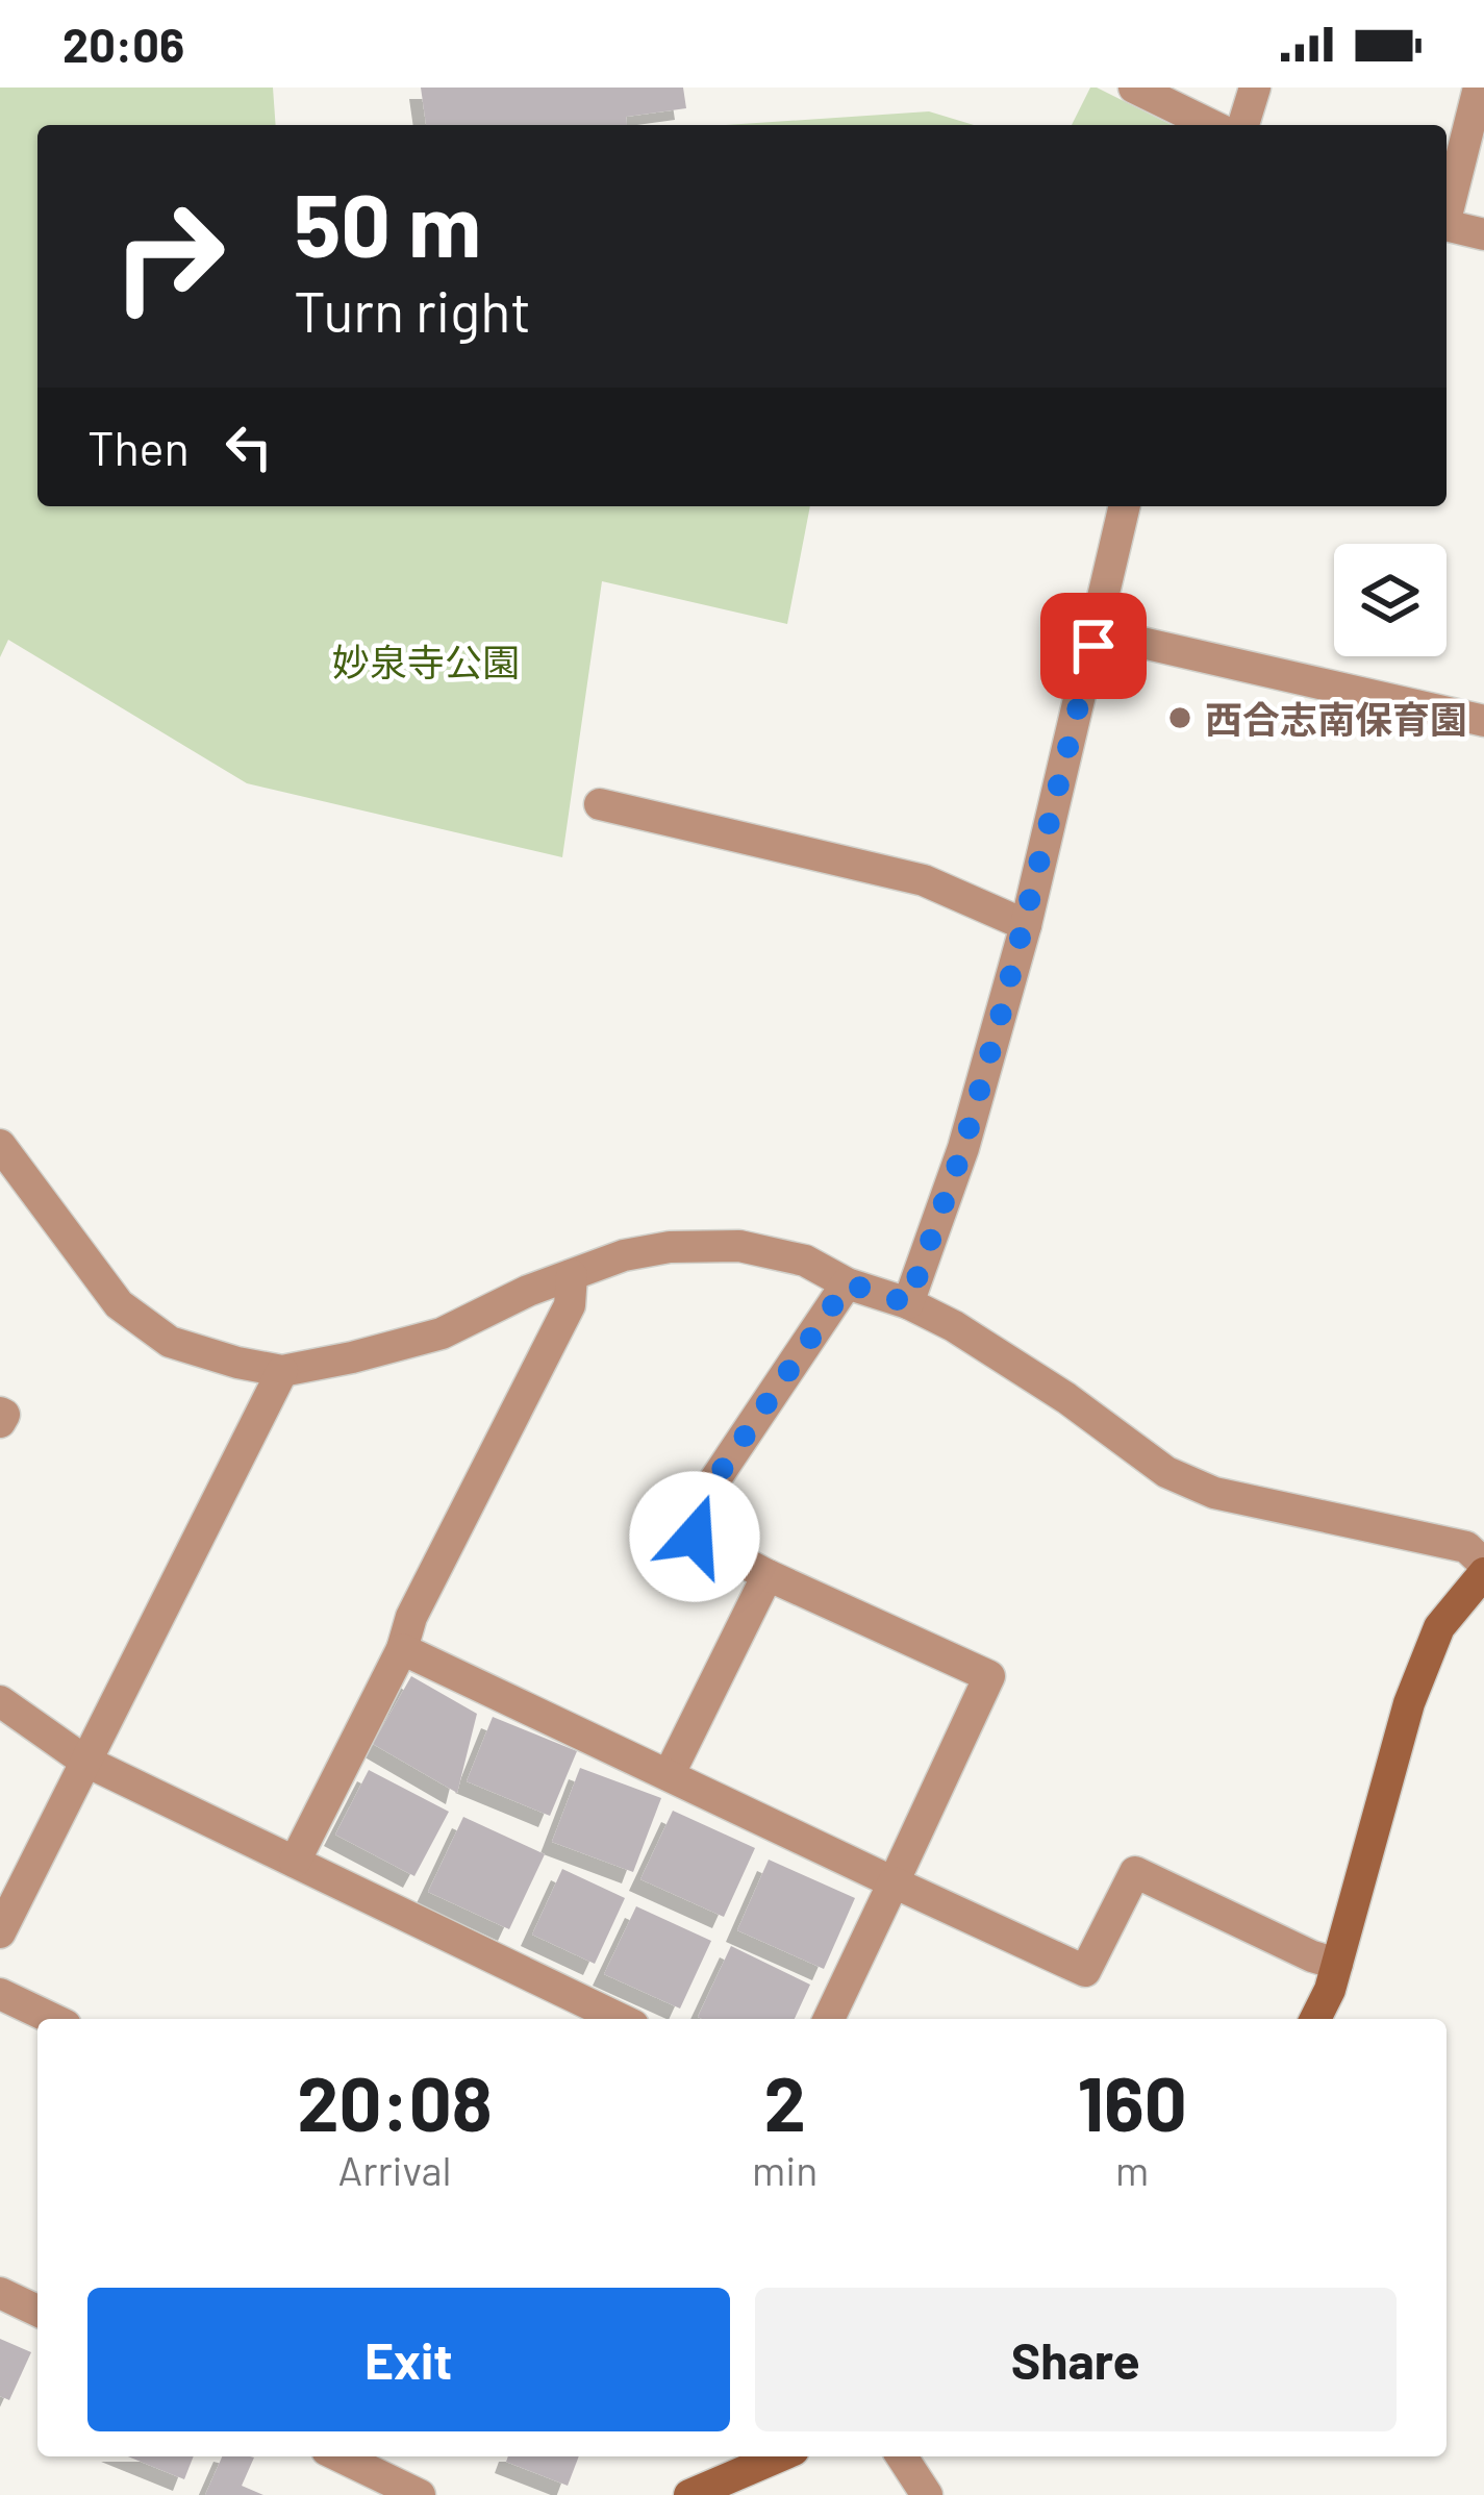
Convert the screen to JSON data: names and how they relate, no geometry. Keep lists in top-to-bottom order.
{
  "parks": ["妙泉寺公園"],
  "places": ["西合志南保育園"],
  "page": {
    "status": "20:06",
    "turn": ["50 m", "Turn right"],
    "then": "Then",
    "eta": [
      "20:08",
      "Arrival",
      "2",
      "min",
      "160",
      "m"
    ],
    "buttons": ["Exit", "Share"]
  }
}
